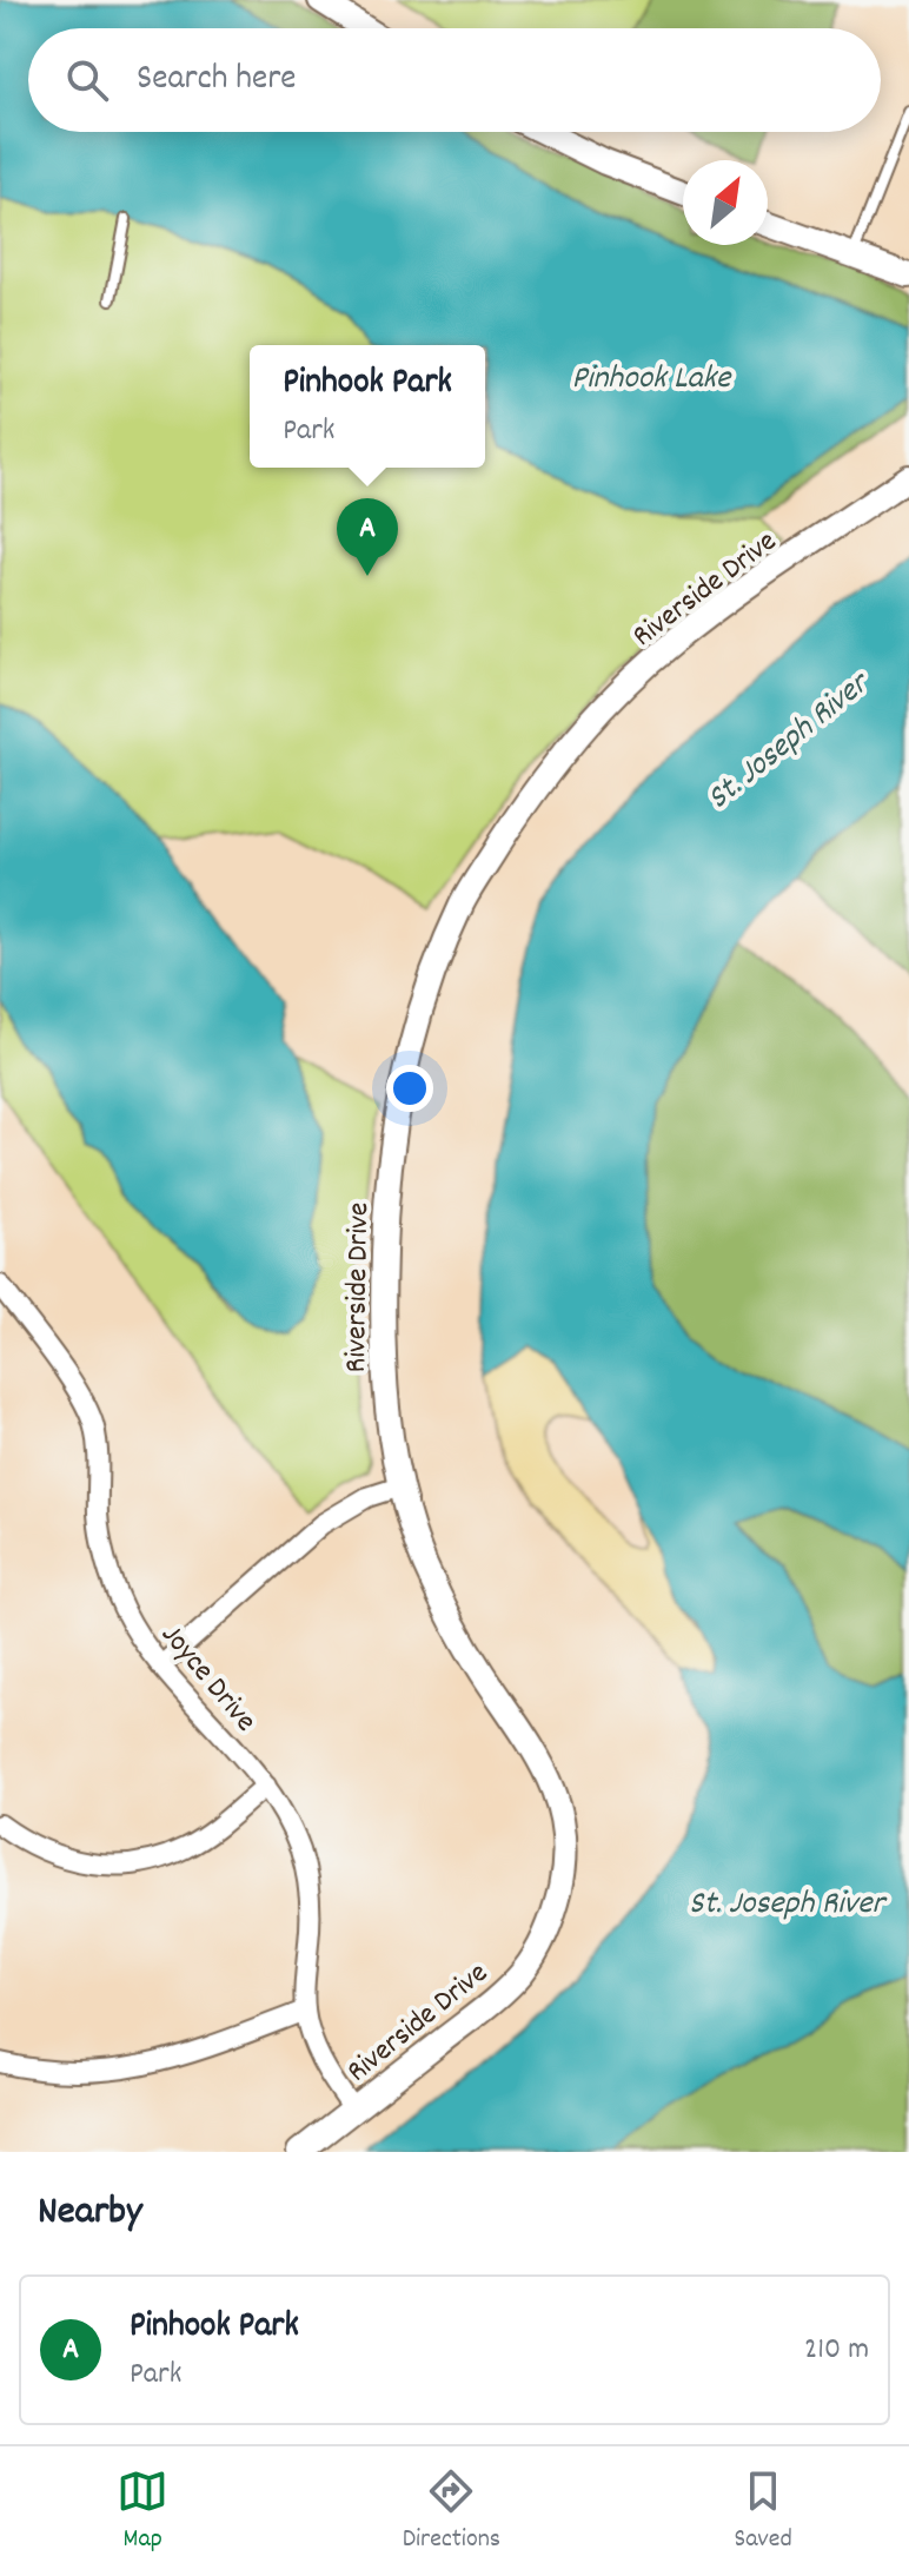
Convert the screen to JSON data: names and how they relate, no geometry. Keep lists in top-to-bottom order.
{
  "streets": {
    "street": ["Riverside Drive", "Joyce Drive"]
  },
  "crossings": [
    ["Riverside Drive", "Joyce Drive"]
  ],
  "water": ["Pinhook Lake", "St. Joseph River"],
  "north": "top right",
  "page": {
    "search": "Search here",
    "popup": ["Pinhook Park", "Park"],
    "pins": "A",
    "heading": "Nearby",
    "list": [
      {
        "mark": "A",
        "name": "Pinhook Park",
        "note": "Park",
        "value": "210 m"
      }
    ],
    "nav": ["Map", "Directions", "Saved"]
  }
}
